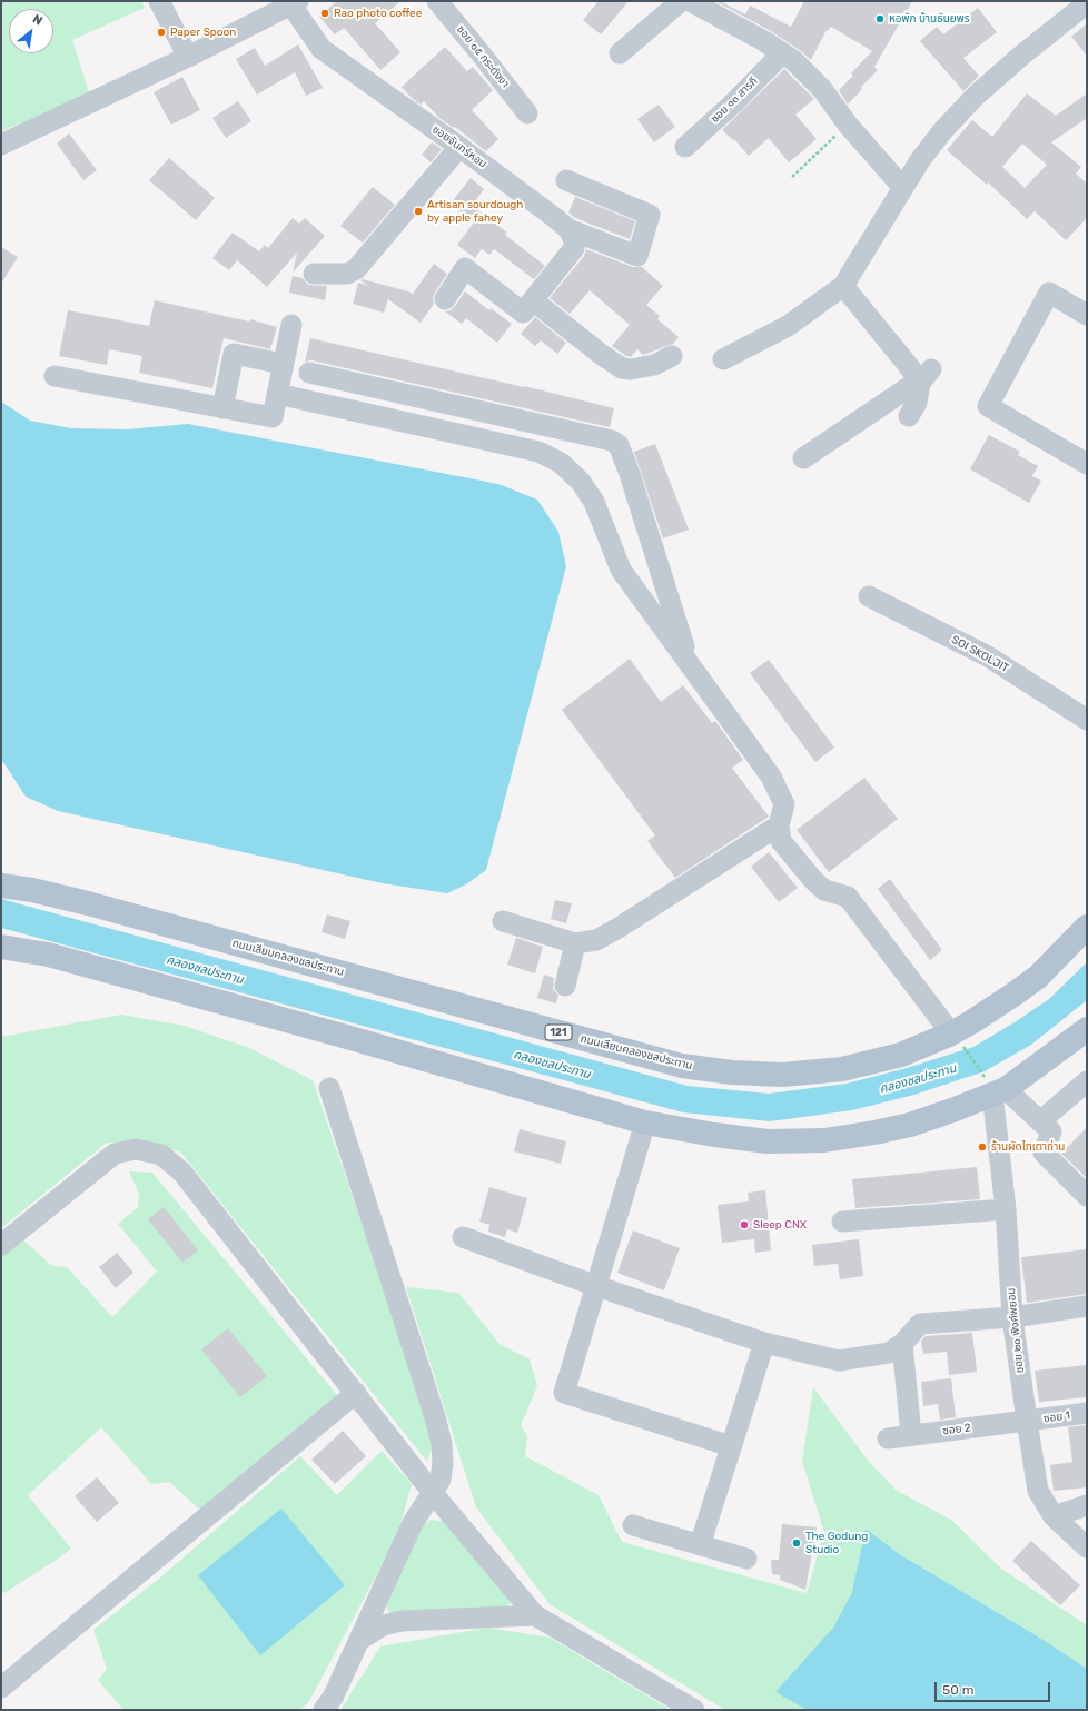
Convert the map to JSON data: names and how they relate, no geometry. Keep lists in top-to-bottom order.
{
  "streets": {
    "main road": ["ถนนเลียบคลองชลประทาน", "121"],
    "street": [
      "ซอย ๐๕ กระดังงา",
      "ซอย ๑๓ สารภี",
      "ซอยจันทร์หอม",
      "SOI SKOLJIT",
      "ซอย ๒๐ พิงค์พยอม",
      "ซอย 1",
      "ซอย 2"
    ]
  },
  "crossings": [
    ["ซอย ๒๐ พิงค์พยอม", "ซอย 1"],
    ["ซอย ๒๐ พิงค์พยอม", "ซอย 2"],
    ["ซอย 1", "ซอย 2"]
  ],
  "water": ["คลองชลประทาน"],
  "places": [
    "Rao photo coffee",
    "หอพัก บ้านธันยพร",
    "Paper Spoon",
    "Artisan sourdough by apple fahey",
    "ร้านผัดไทเตาถ่าน",
    "Sleep CNX",
    "The Godung Studio"
  ],
  "scale_bar": "50 m",
  "north": "top right"
}
